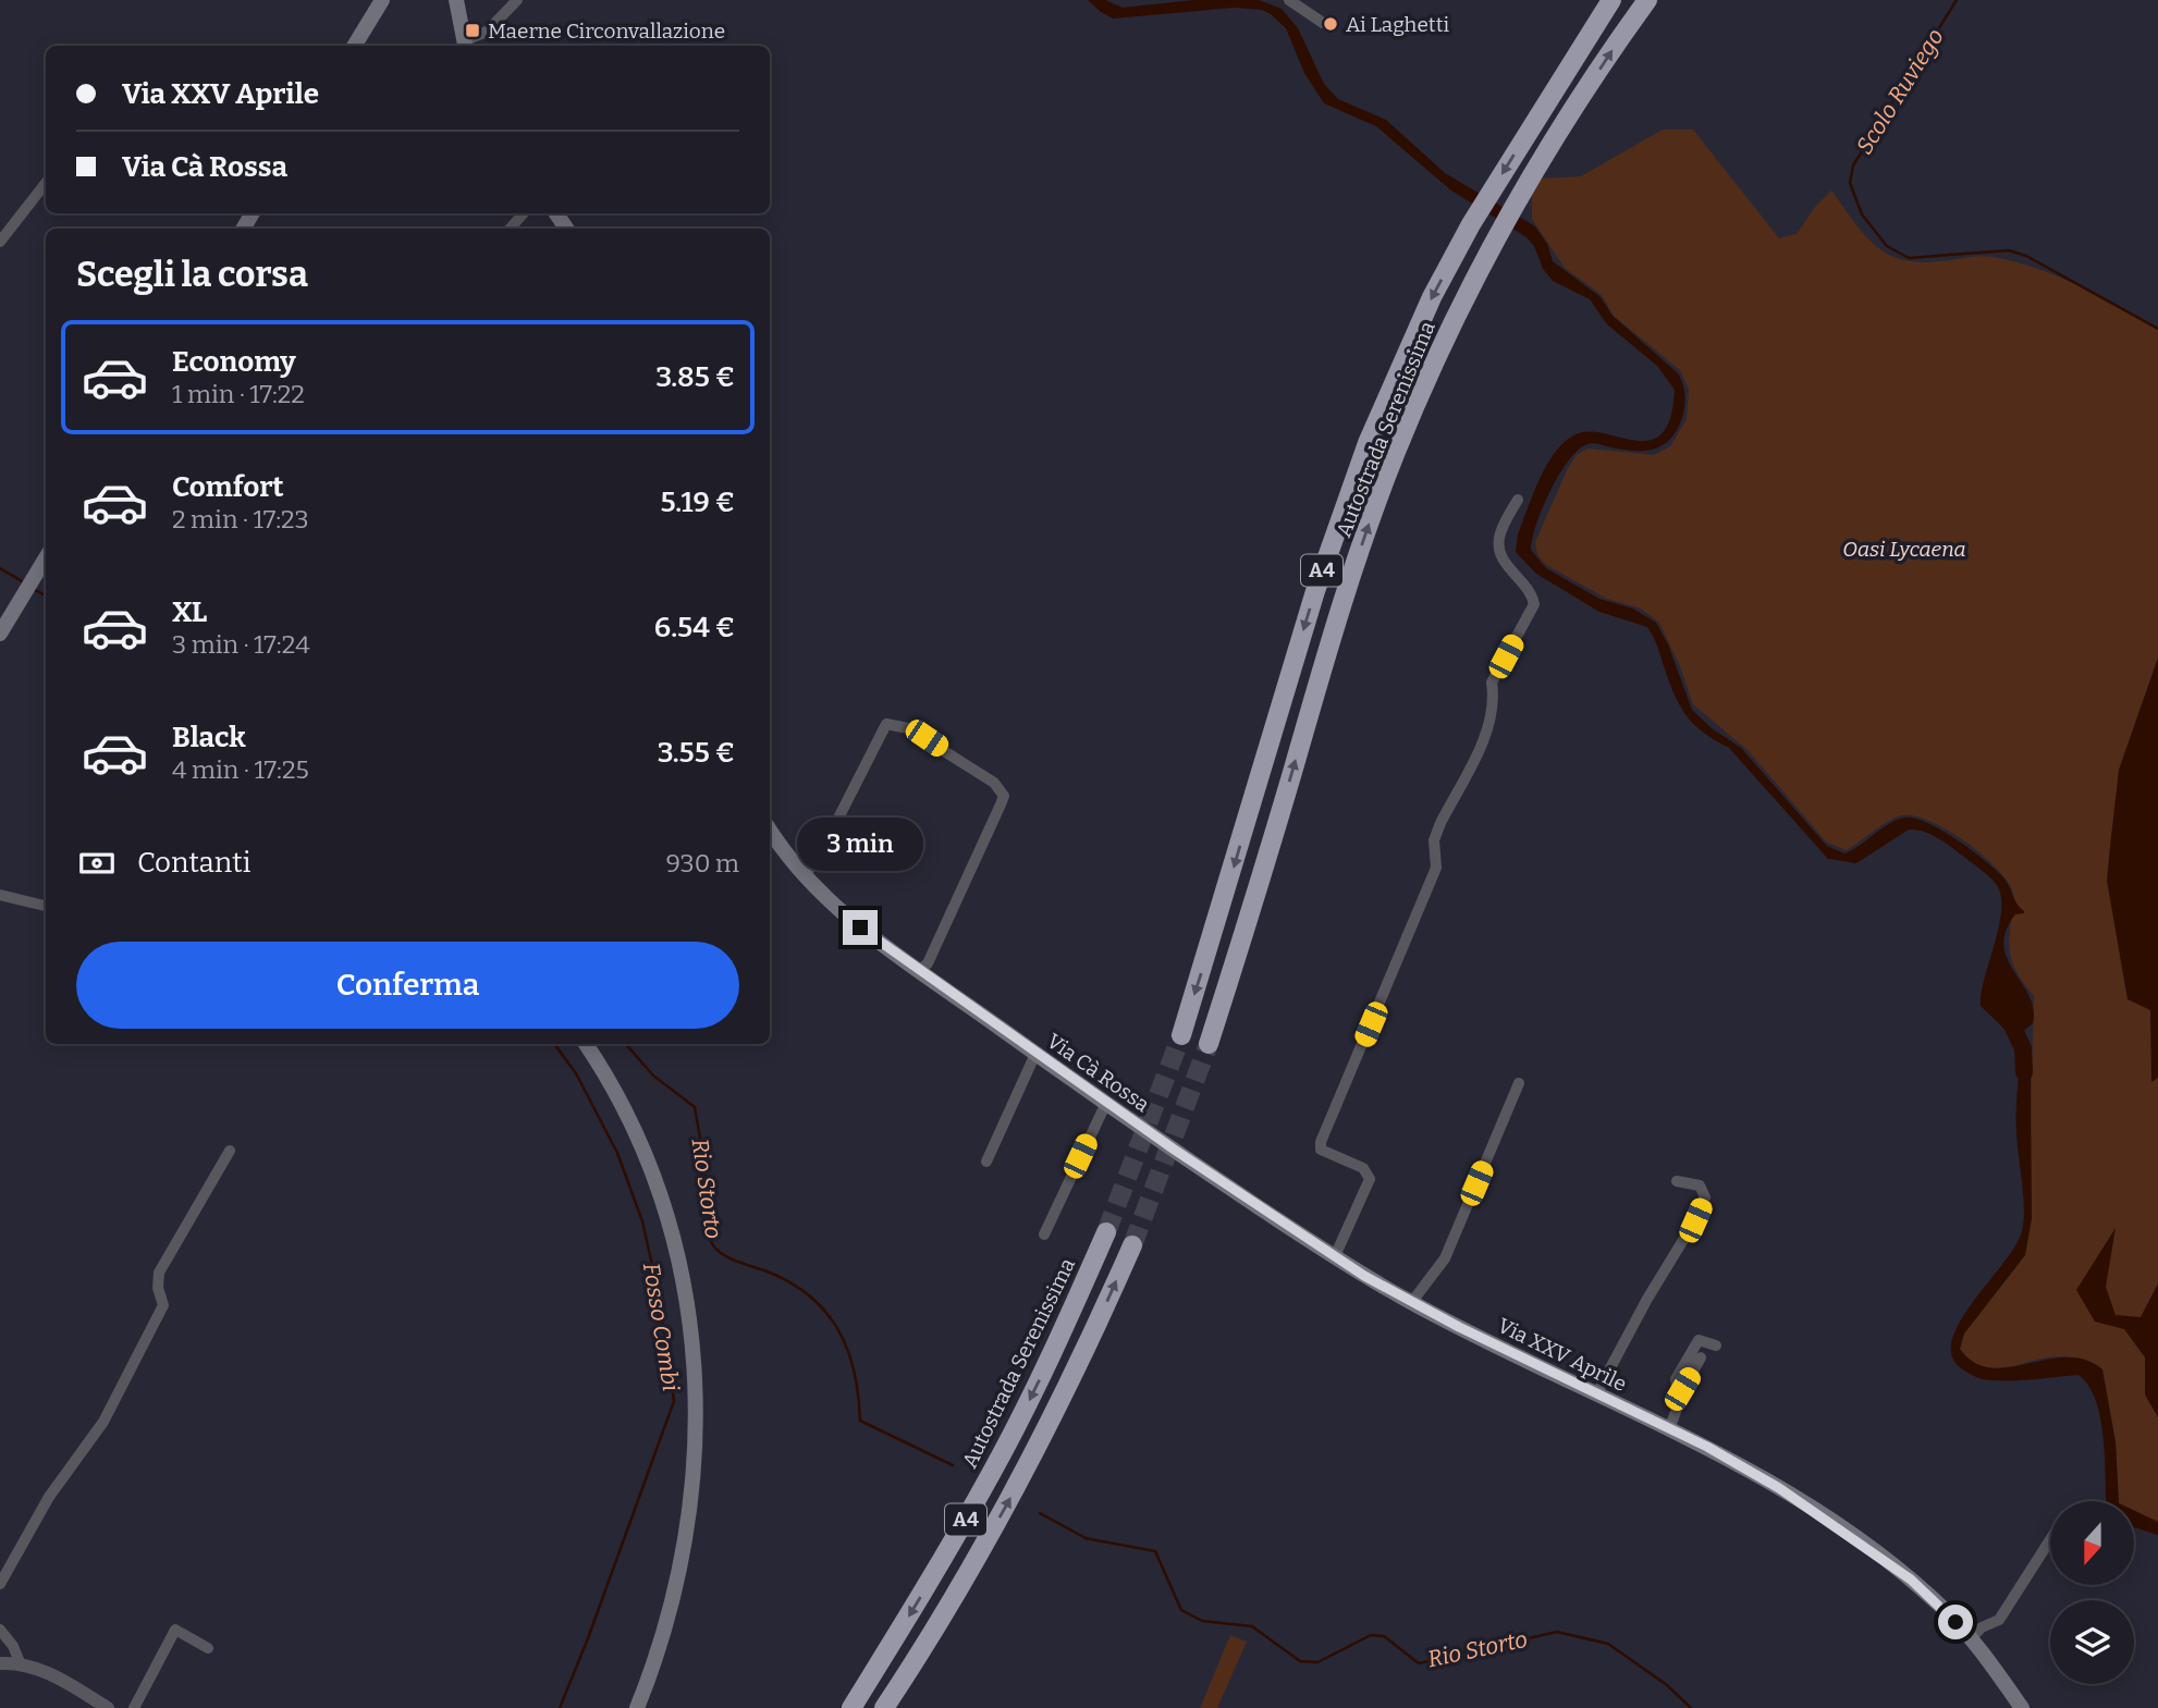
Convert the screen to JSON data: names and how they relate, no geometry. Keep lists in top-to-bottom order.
{
  "streets": {
    "highway": ["Autostrada Serenissima", "A4"],
    "main road": ["Via Cà Rossa", "Via XXV Aprile"]
  },
  "crossings": [
    ["Via Cà Rossa", "Via XXV Aprile"]
  ],
  "water": ["Scolo Ruviego", "Rio Storto", "Fosso Combi"],
  "parks": ["Oasi Lycaena"],
  "places": {
    "other": ["Ai Laghetti"],
    "transit": ["Maerne Circonvallazione"]
  },
  "north": "bottom",
  "page": {
    "banner": ["Via XXV Aprile", "Via Cà Rossa"],
    "heading": "Scegli la corsa",
    "list": [
      {
        "name": "Economy",
        "note": "1 min · 17:22",
        "value": "3.85 €"
      },
      {
        "name": "Comfort",
        "note": "2 min · 17:23",
        "value": "5.19 €"
      },
      {
        "name": "XL",
        "note": "3 min · 17:24",
        "value": "6.54 €"
      },
      {
        "name": "Black",
        "note": "4 min · 17:25",
        "value": "3.55 €"
      }
    ],
    "bubble": "3 min",
    "pay": ["Contanti", "930 m"],
    "buttons": "Conferma"
  }
}
